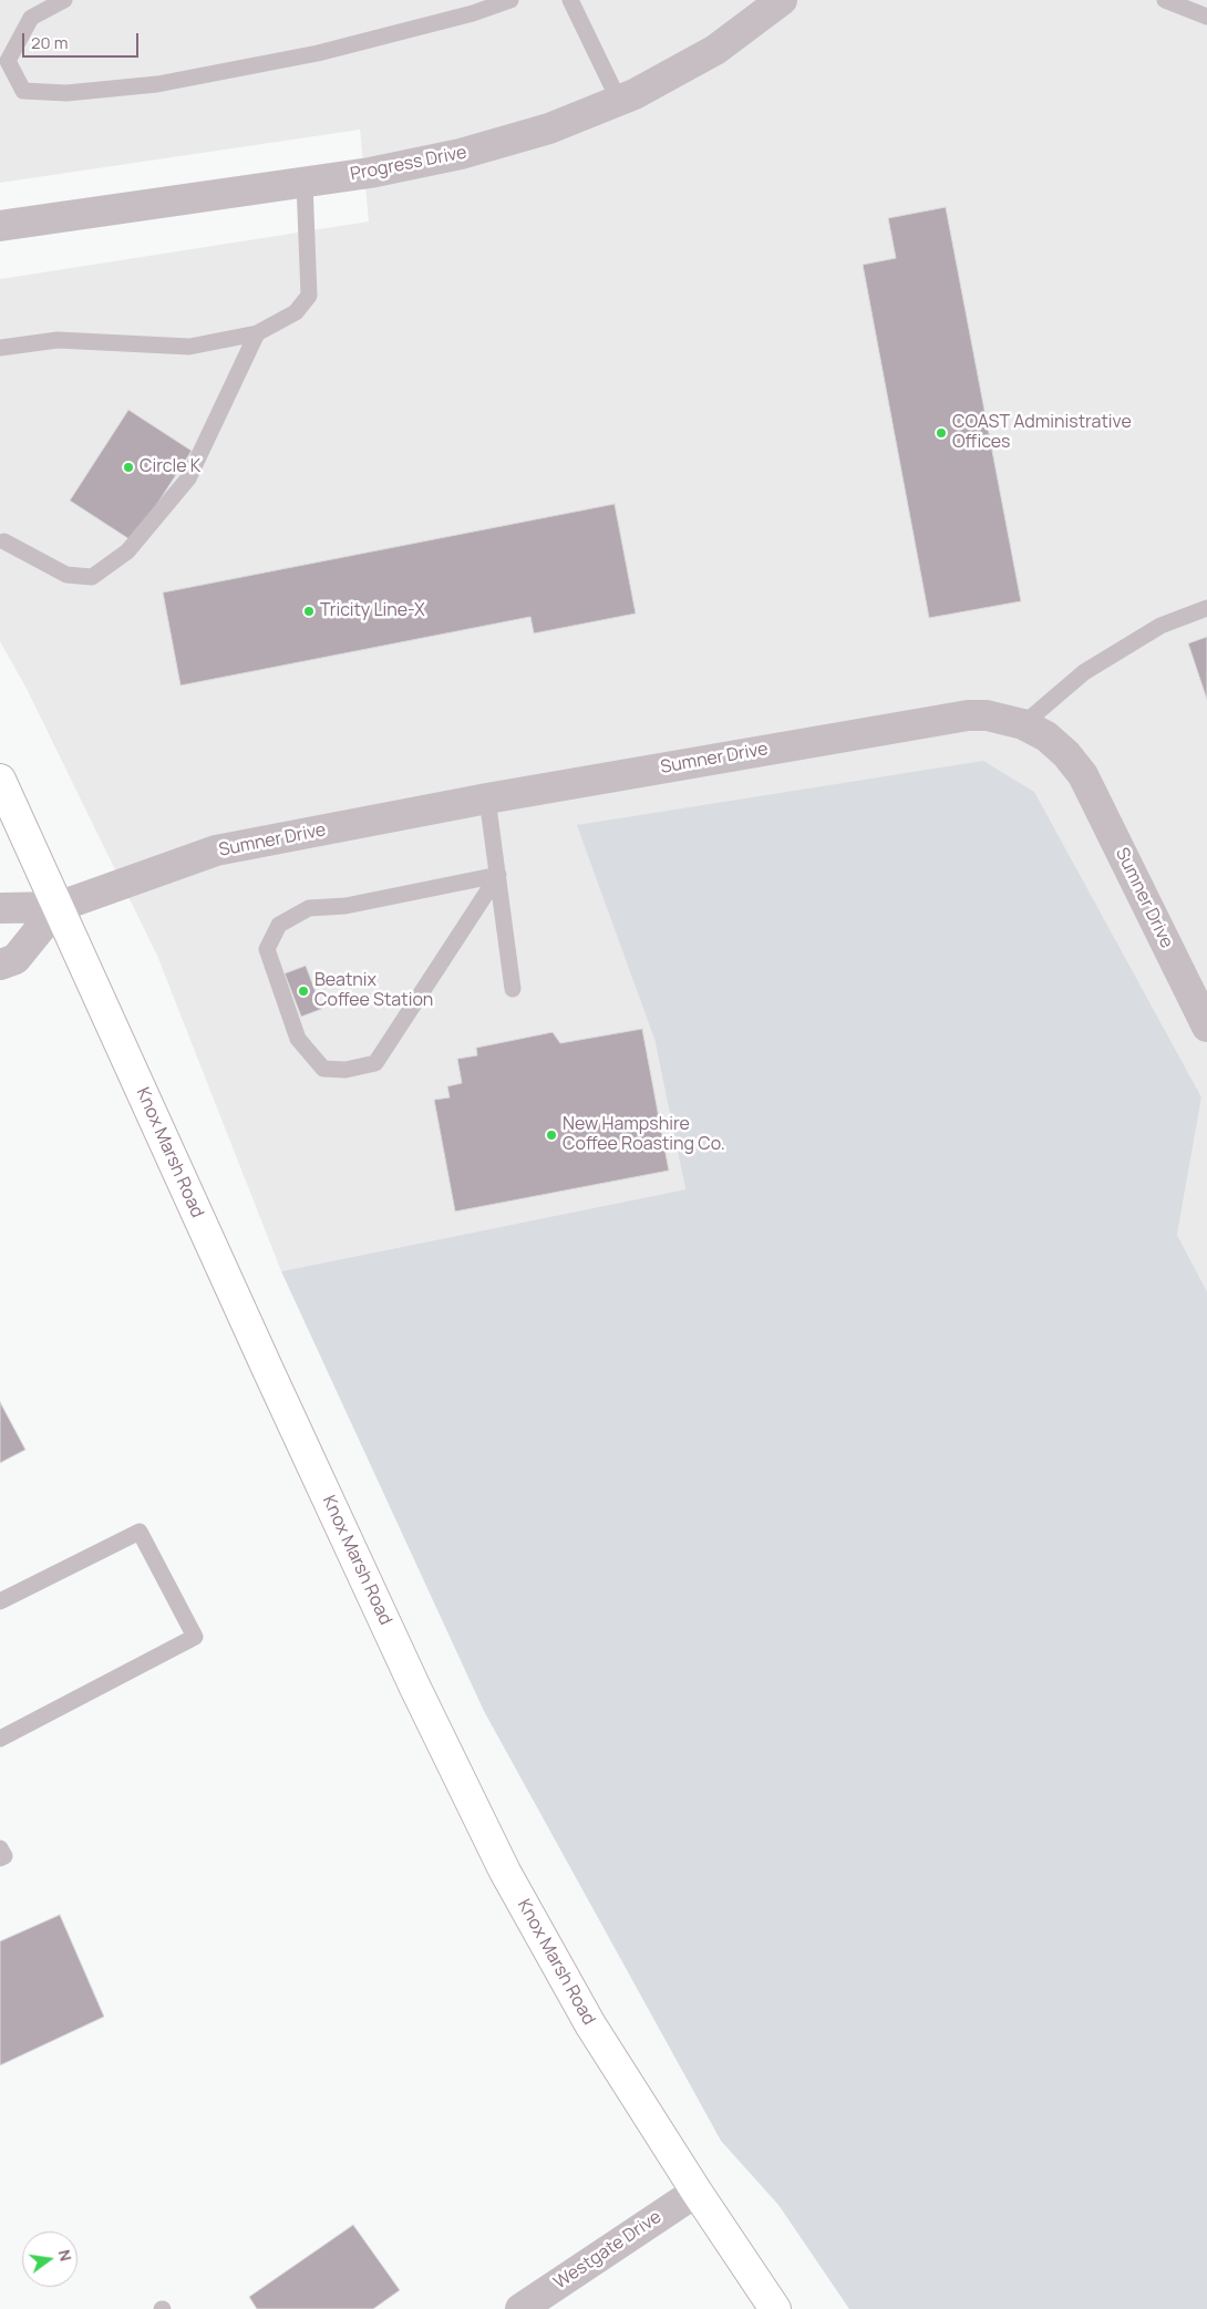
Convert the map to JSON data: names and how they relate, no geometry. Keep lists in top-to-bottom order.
{
  "streets": {
    "main road": ["Knox Marsh Road"],
    "street": ["Progress Drive", "Sumner Drive", "Westgate Drive"]
  },
  "crossings": [
    ["Sumner Drive", "Knox Marsh Road"],
    ["Knox Marsh Road", "Westgate Drive"]
  ],
  "places": [
    "COAST Administrative Offices",
    "Circle K",
    "Tricity Line-X",
    "Beatnix Coffee Station",
    "New Hampshire Coffee Roasting Co."
  ],
  "scale_bar": "20 m",
  "north": "right"
}
